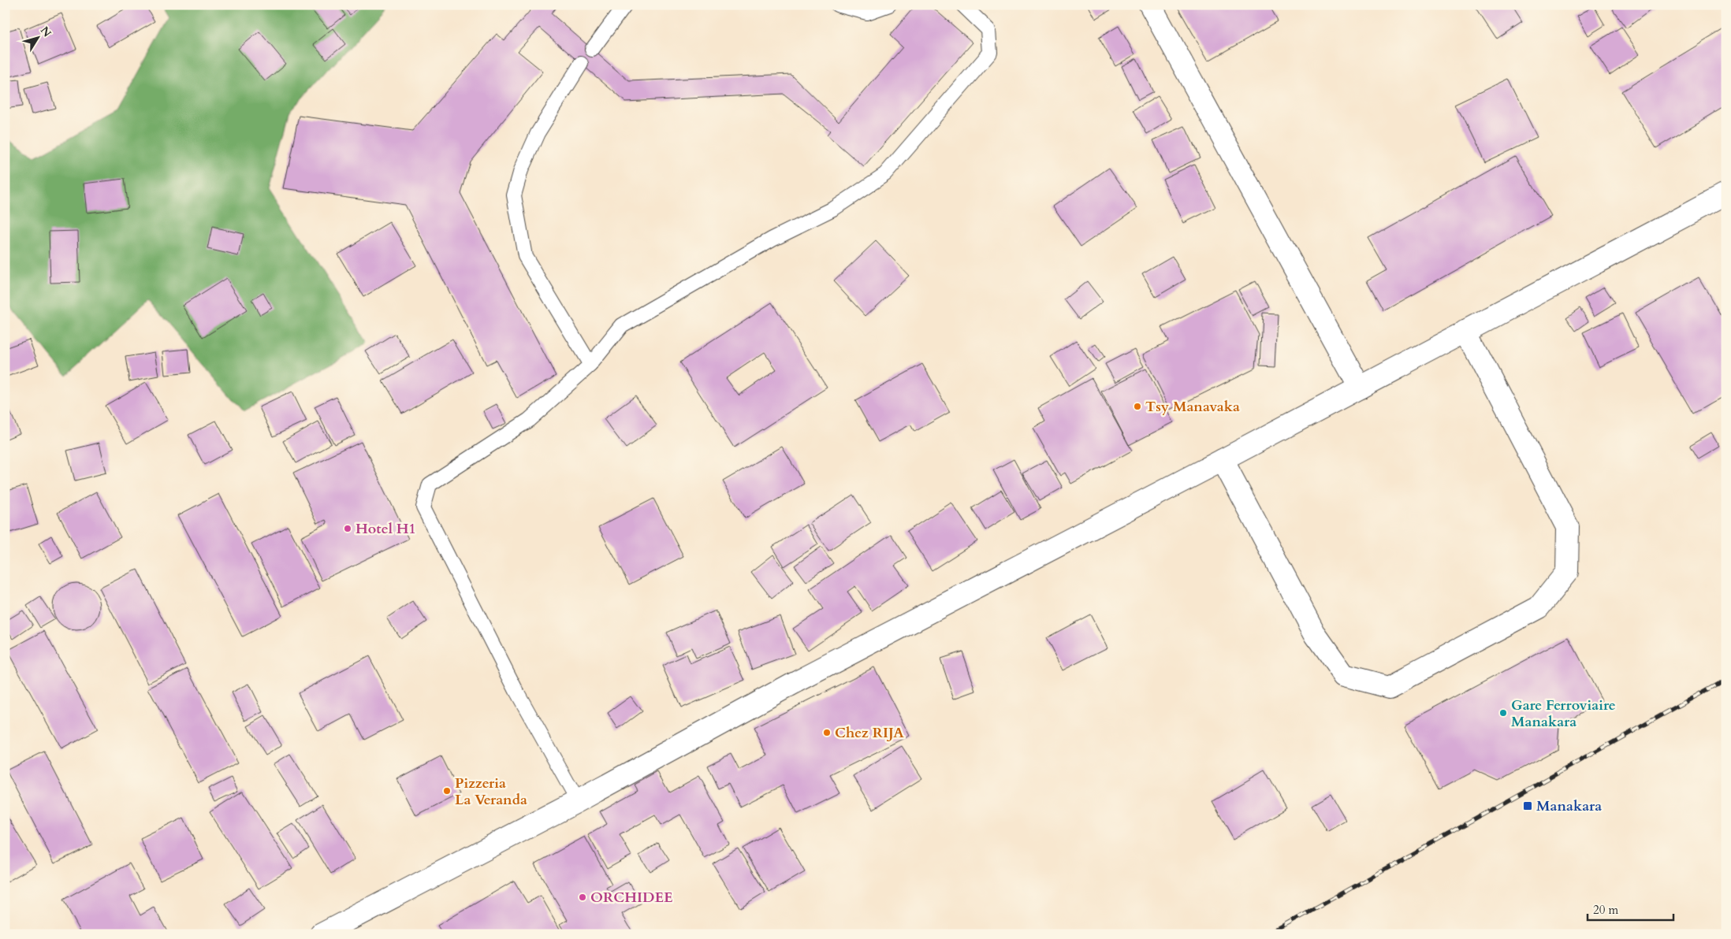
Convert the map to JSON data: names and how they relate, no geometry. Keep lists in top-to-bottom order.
{
  "places": {
    "other": [
      "Tsy Manavaka",
      "Hotel H1",
      "Gare Ferroviaire Manakara",
      "Chez RIJA",
      "Pizzeria La Veranda",
      "ORCHIDEE"
    ],
    "transit": ["Manakara"]
  },
  "scale_bar": "20 m",
  "north": "top right"
}
